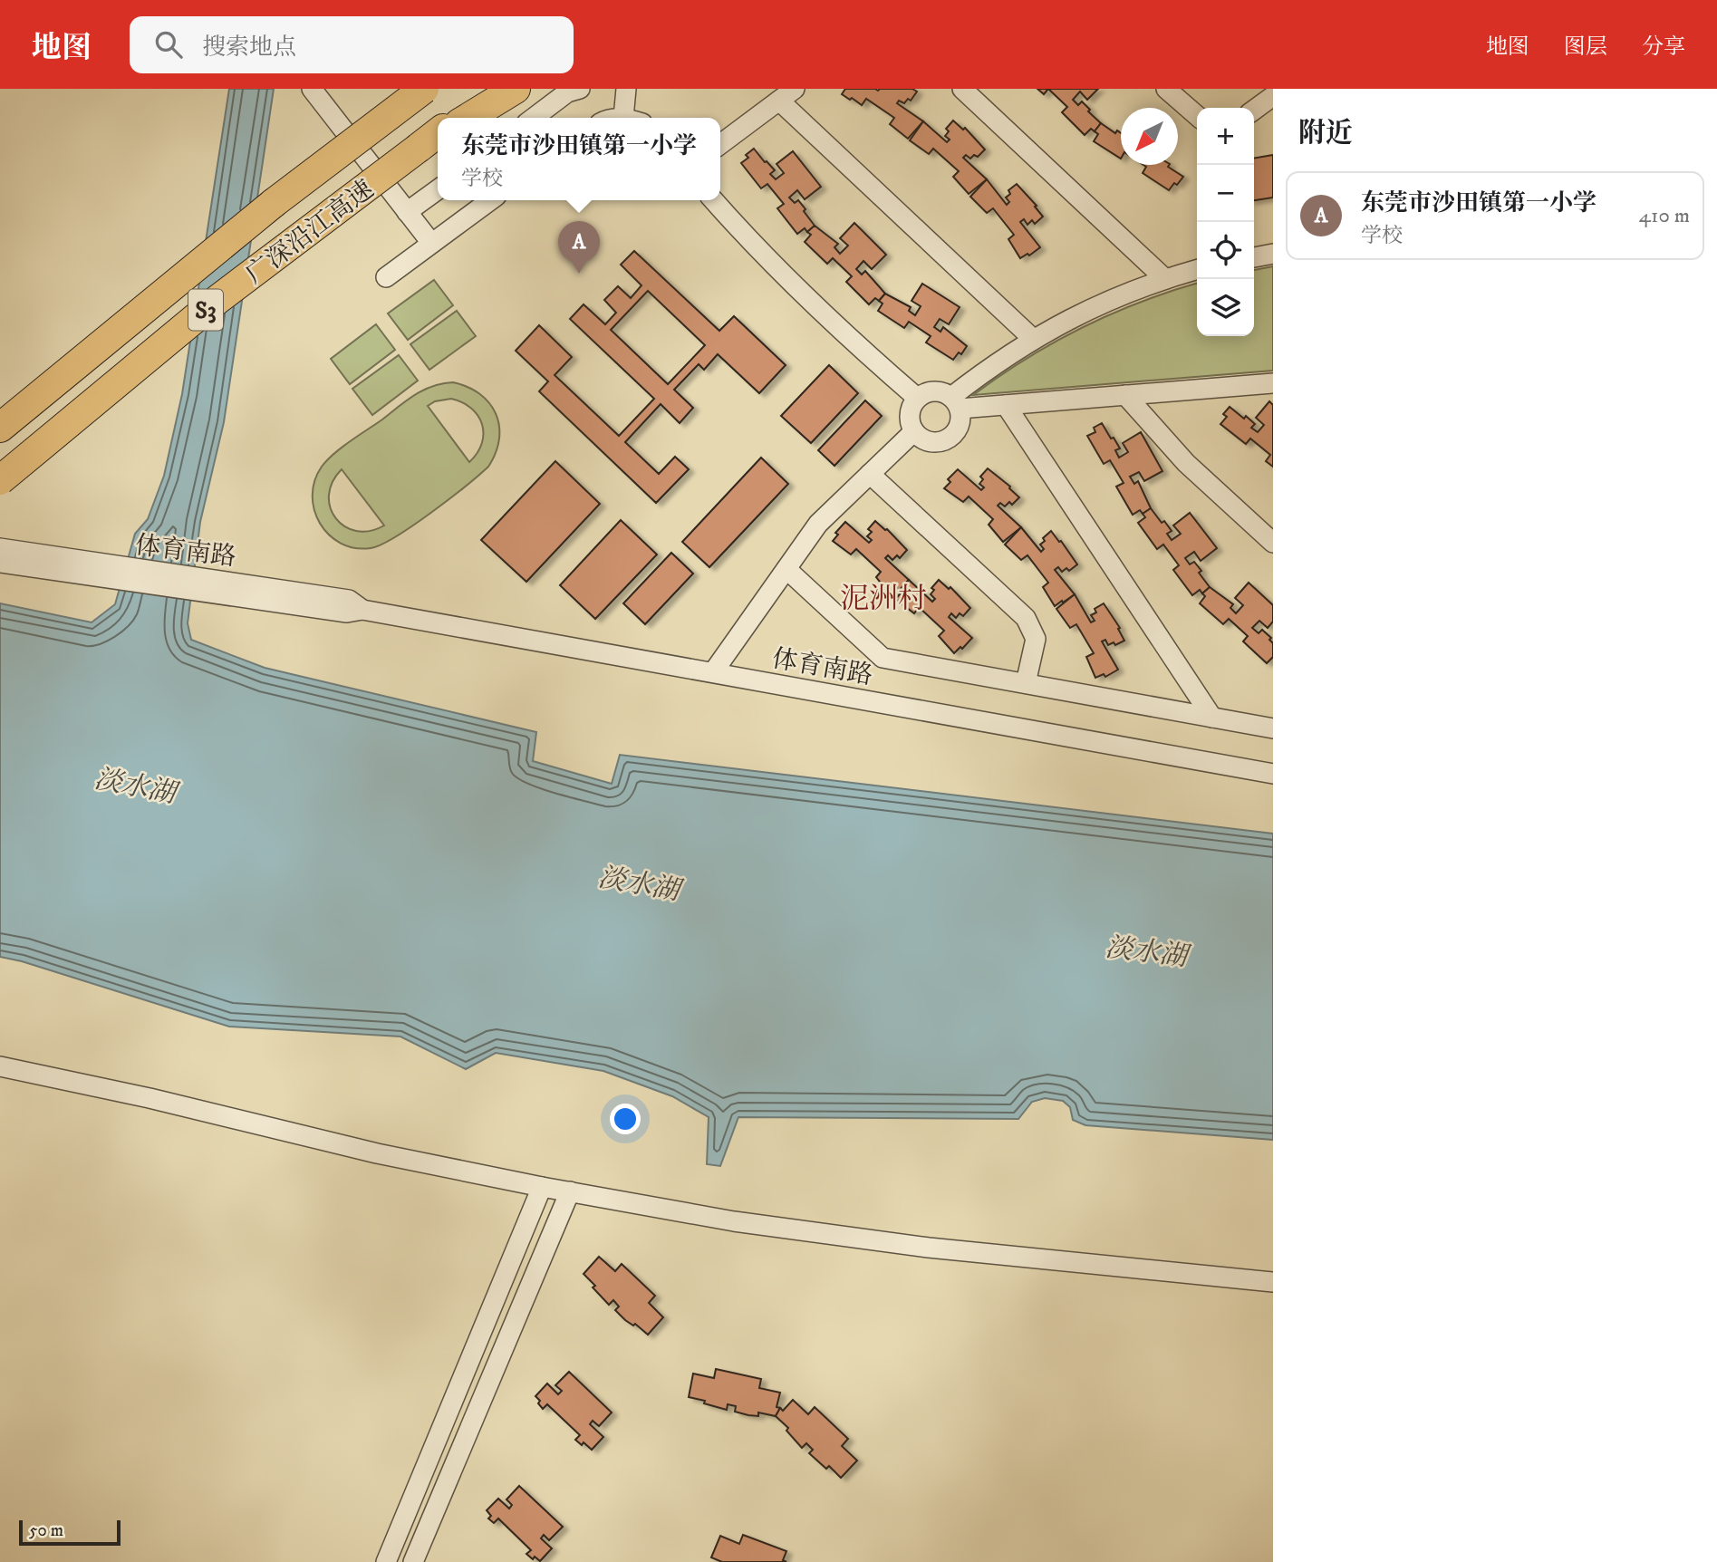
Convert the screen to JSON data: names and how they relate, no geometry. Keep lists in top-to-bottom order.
{
  "streets": {
    "highway": ["广深沿江高速", "S3"],
    "street": ["体育南路"]
  },
  "districts": ["泥洲村"],
  "water": ["淡水湖"],
  "scale_bar": "50 m",
  "north": "bottom left",
  "page": {
    "header": "地图",
    "search": "搜索地点",
    "nav": ["地图", "图层", "分享"],
    "heading": "附近",
    "map_buttons": ["+", "−"],
    "popup": ["东莞市沙田镇第一小学", "学校"],
    "list": [
      {
        "mark": "A",
        "name": "东莞市沙田镇第一小学",
        "note": "学校",
        "value": "410 m"
      }
    ],
    "pins": "A",
    "scale": "50 m"
  }
}
